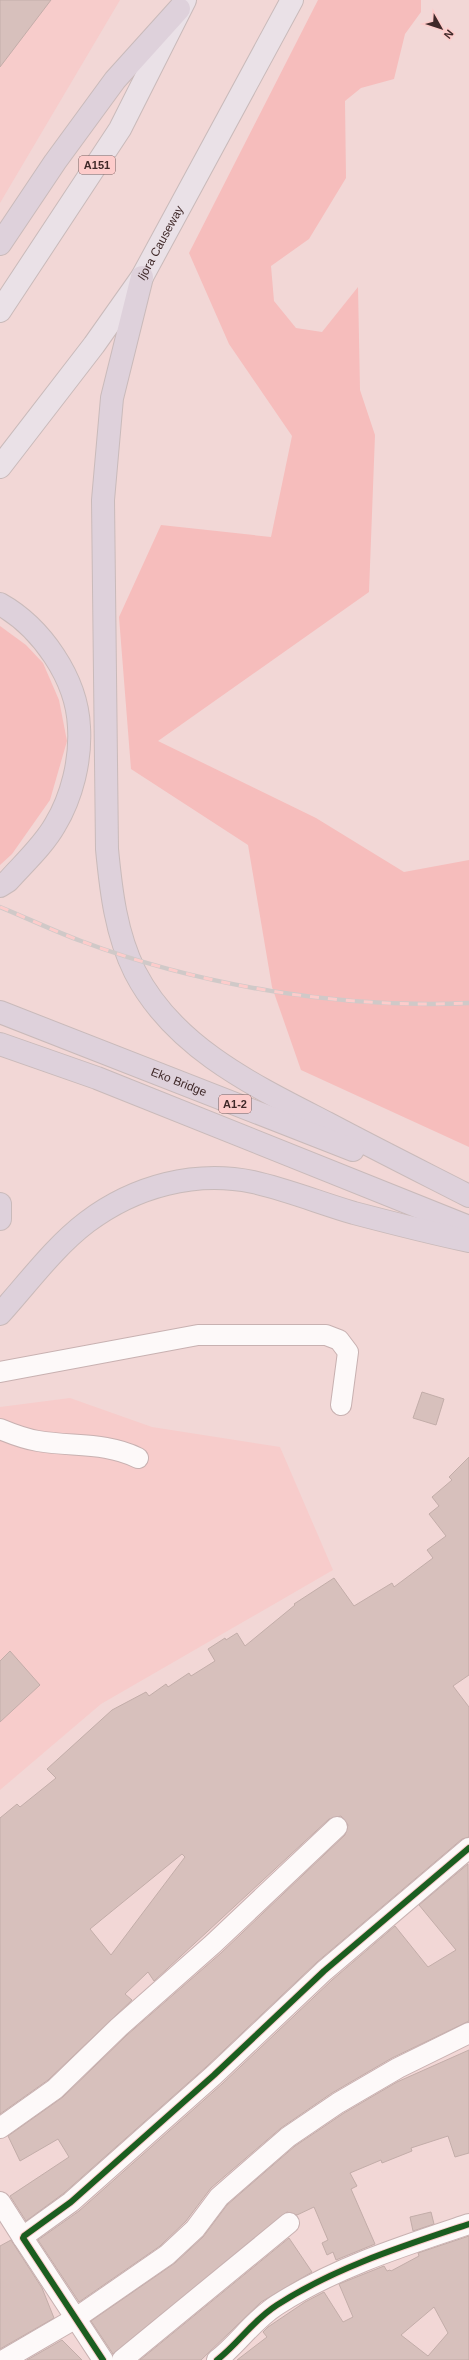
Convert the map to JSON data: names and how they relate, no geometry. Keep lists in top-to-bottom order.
{
  "streets": {
    "highway": ["Eko Bridge", "A1-2"],
    "main road": ["A151", "Ijora Causeway"]
  },
  "north": "bottom right"
}
